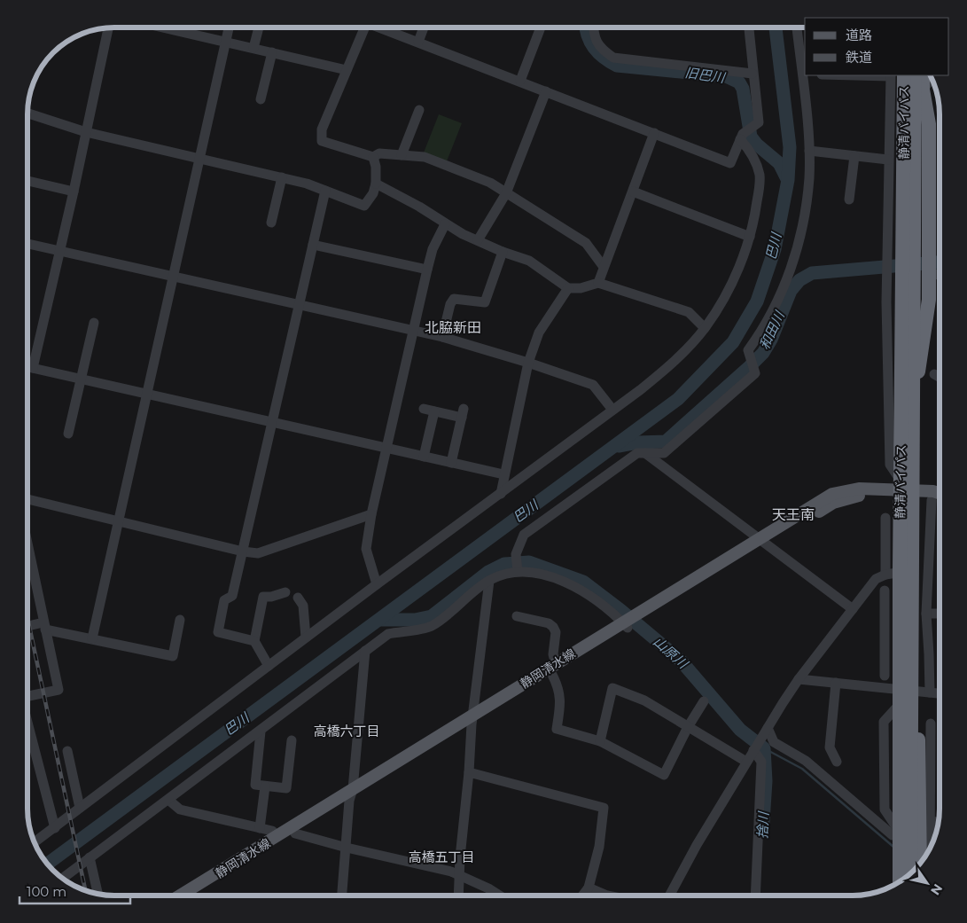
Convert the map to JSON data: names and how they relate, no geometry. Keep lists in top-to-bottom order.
{
  "streets": {
    "highway": ["静清バイパス"],
    "main road": ["静岡清水線"]
  },
  "districts": [
    "北脇新田",
    "天王南",
    "高橋六丁目",
    "高橋五丁目"
  ],
  "water": [
    "旧巴川",
    "巴川",
    "和田川",
    "山原川",
    "捨川"
  ],
  "legend": ["道路", "鉄道"],
  "scale_bar": "100 m",
  "north": "bottom right"
}
